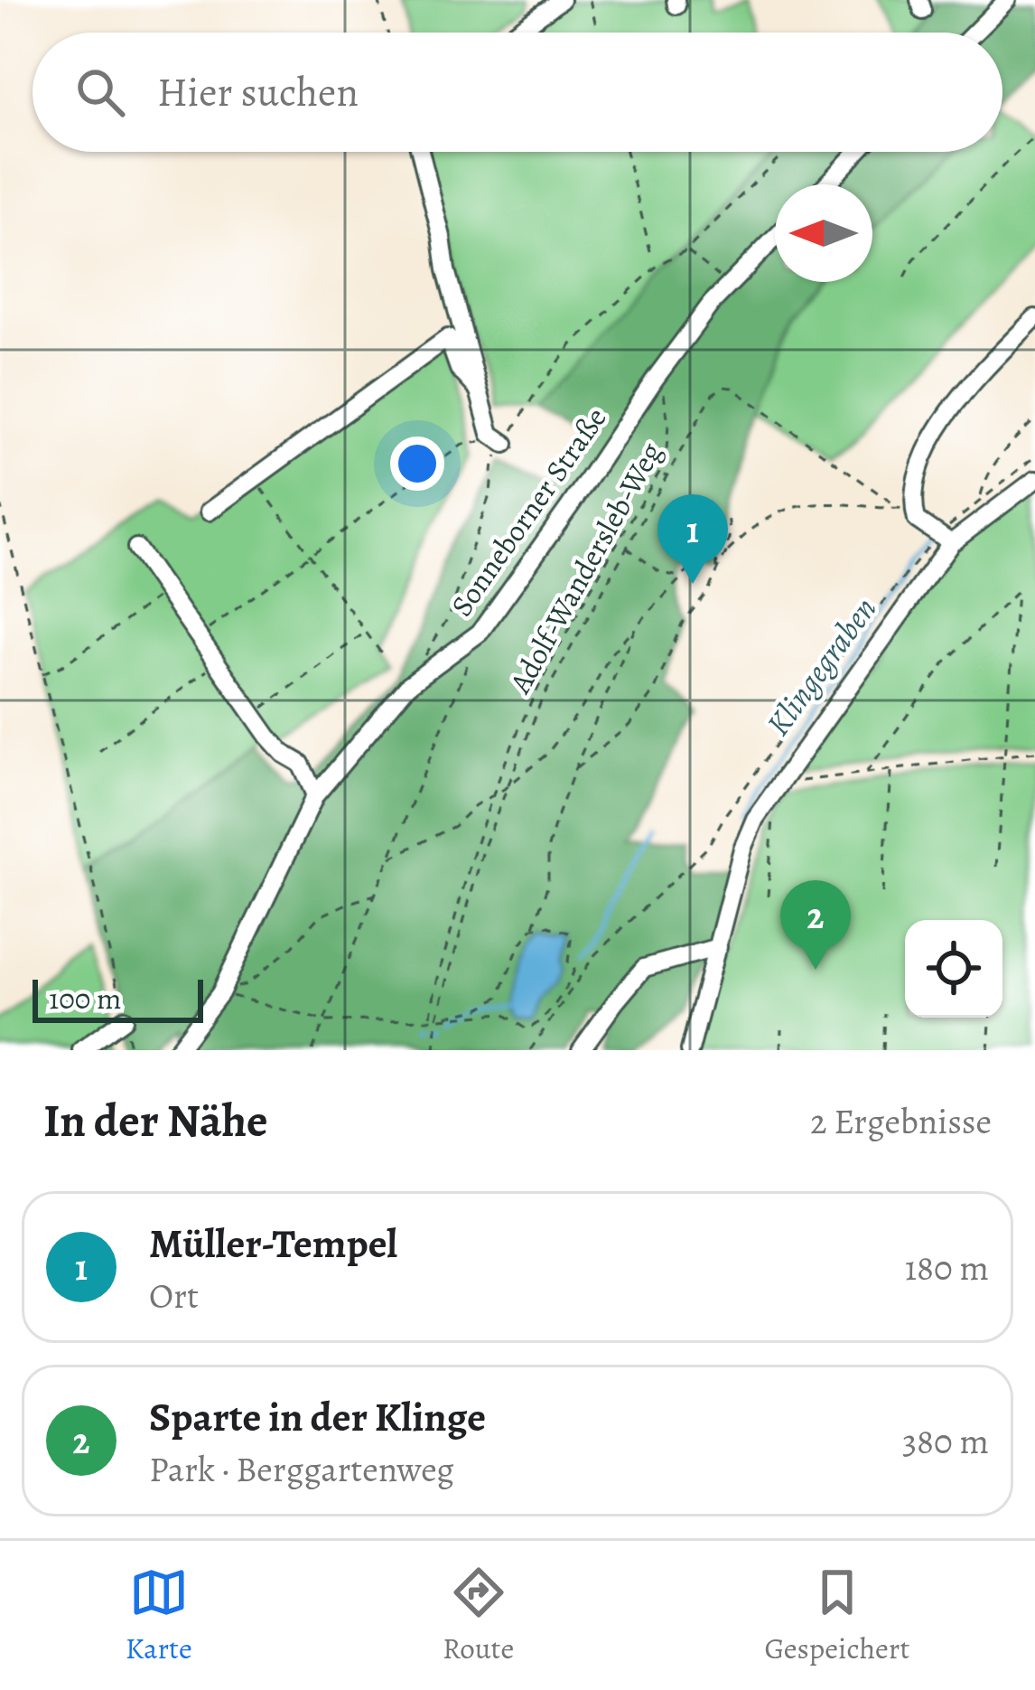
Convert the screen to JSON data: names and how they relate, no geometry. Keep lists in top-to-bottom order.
{
  "streets": {
    "street": ["Sonneborner Straße"],
    "path": ["Adolf-Wandersleb-Weg"]
  },
  "water": ["Klingegraben"],
  "scale_bar": "100 m",
  "north": "left",
  "page": {
    "search": "Hier suchen",
    "pins": ["1", "2"],
    "scale": "100 m",
    "heading": ["In der Nähe", "2 Ergebnisse"],
    "list": [
      {
        "mark": "1",
        "name": "Müller-Tempel",
        "note": "Ort",
        "value": "180 m"
      },
      {
        "mark": "2",
        "name": "Sparte in der Klinge",
        "note": "Park · Berggartenweg",
        "value": "380 m"
      }
    ],
    "nav": ["Karte", "Route", "Gespeichert"]
  }
}
